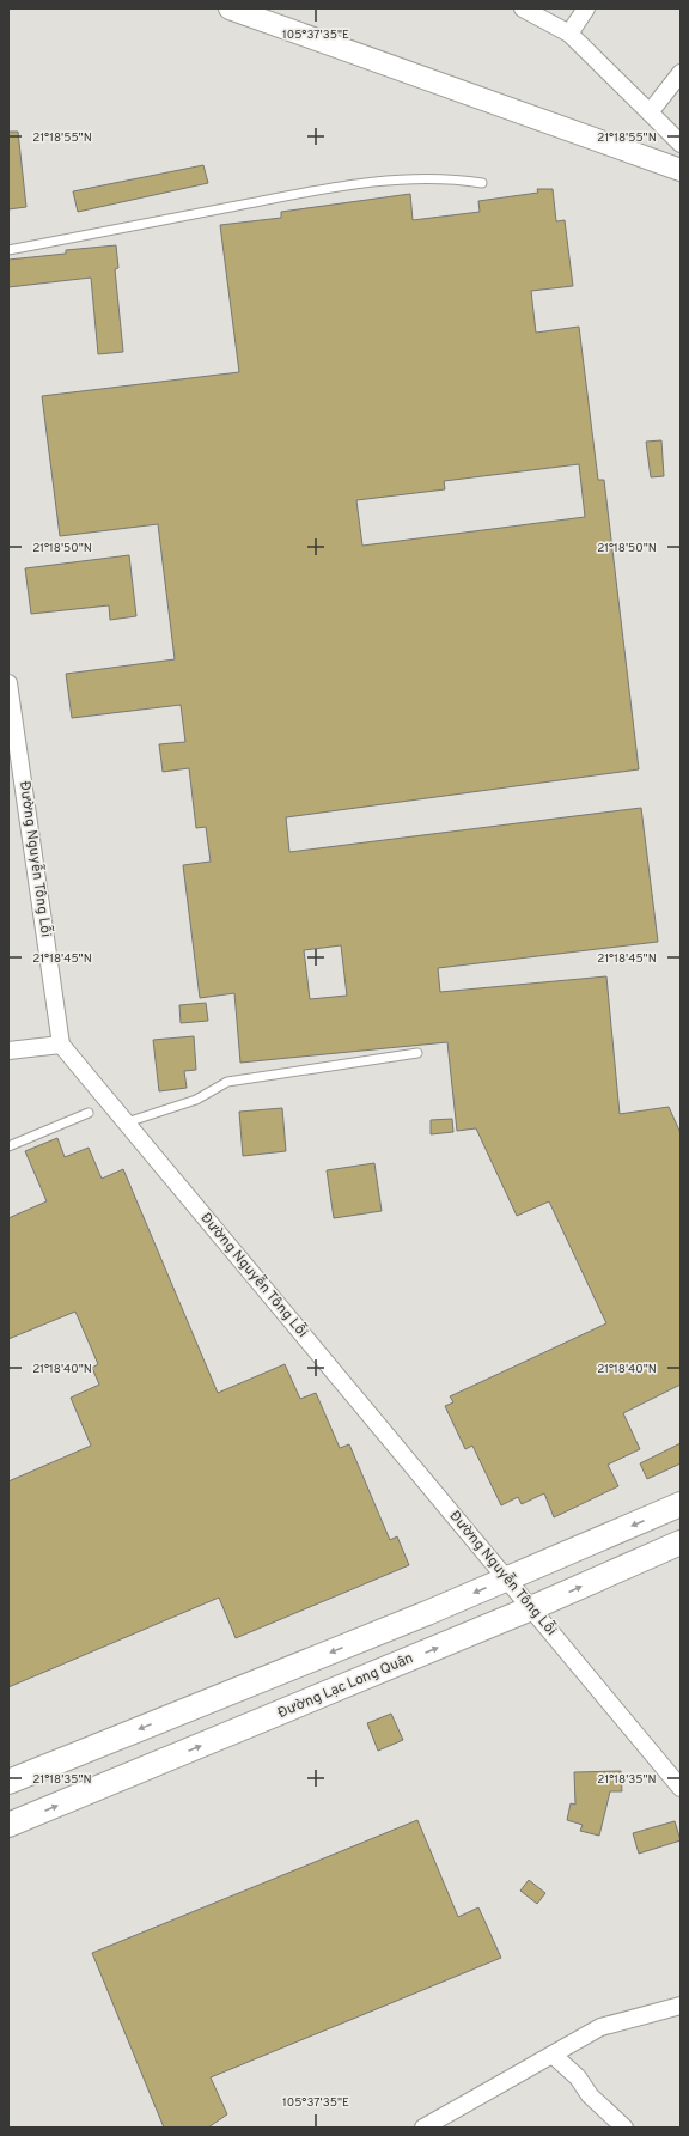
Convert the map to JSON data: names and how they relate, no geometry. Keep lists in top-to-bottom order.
{
  "streets": {
    "main road": ["Đường Lạc Long Quân"],
    "street": ["Đường Nguyễn Tông Lỗi"]
  },
  "crossings": [
    ["Đường Nguyễn Tông Lỗi", "Đường Lạc Long Quân"]
  ],
  "coordinates": [
    "105°37'35\"E",
    "21°18'55\"N",
    "21°18'50\"N",
    "21°18'45\"N",
    "21°18'40\"N",
    "21°18'35\"N"
  ]
}
